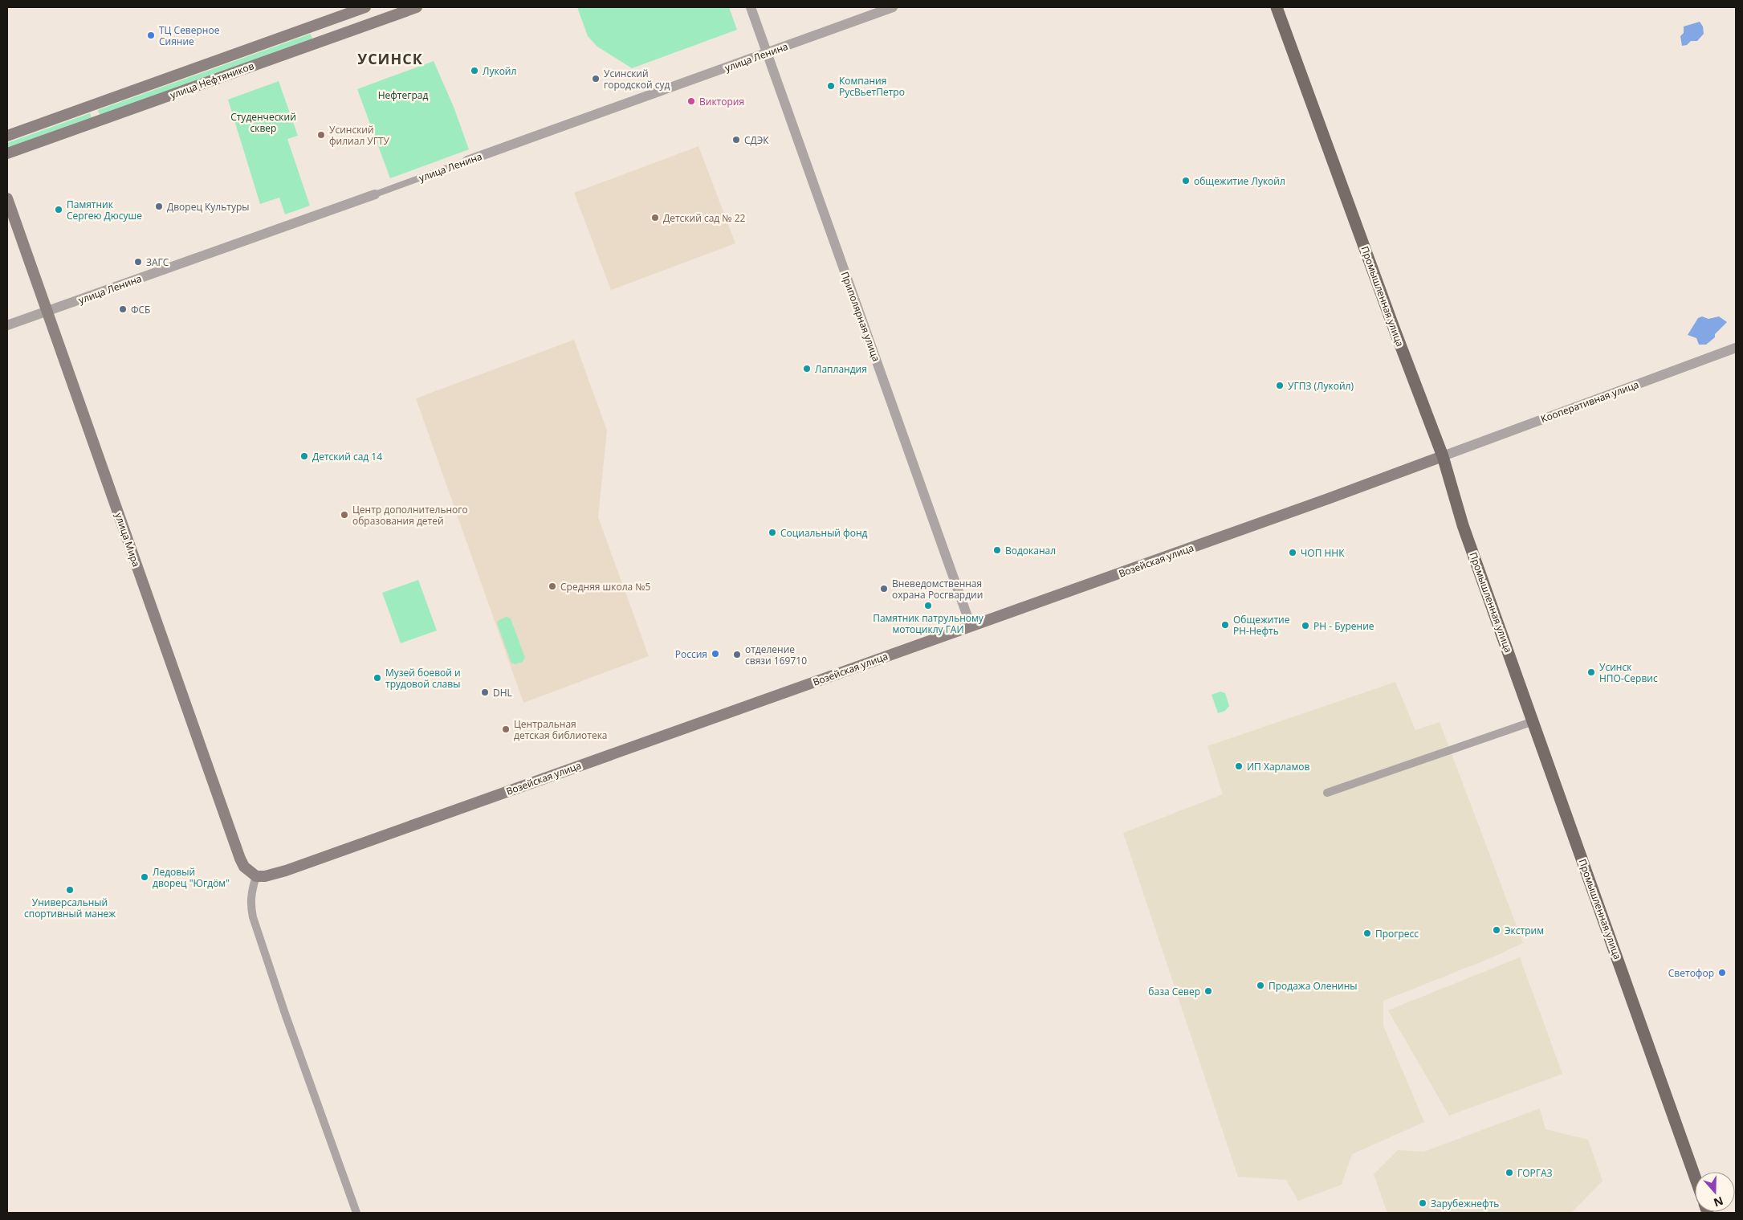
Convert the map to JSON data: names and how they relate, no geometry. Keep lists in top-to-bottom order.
{
  "streets": {
    "main road": [
      "улица Нефтяников",
      "Промышленная улица",
      "улица Мира",
      "Возейская улица"
    ],
    "street": ["улица Ленина", "Приполярная улица", "Кооперативная улица"]
  },
  "crossings": [
    ["улица Ленина", "Приполярная улица"],
    ["улица Ленина", "улица Мира"],
    ["Промышленная улица", "Кооперативная улица"],
    ["Промышленная улица", "Возейская улица"],
    ["Приполярная улица", "Возейская улица"],
    ["Кооперативная улица", "Возейская улица"],
    ["улица Мира", "Возейская улица"]
  ],
  "districts": ["УСИНСК"],
  "parks": ["Нефтеград", "Студенческий сквер"],
  "places": [
    "ТЦ Северное Сияние",
    "Лукойл",
    "Усинский городской суд",
    "Компания РусВьетПетро",
    "Виктория",
    "Усинский филиал УГТУ",
    "СДЭК",
    "общежитие Лукойл",
    "Дворец Культуры",
    "Памятник Сергею Дюсуше",
    "Детский сад № 22",
    "ЗАГС",
    "ФСБ",
    "Лапландия",
    "УГПЗ (Лукойл)",
    "Детский сад 14",
    "Центр дополнительного образования детей",
    "Социальный фонд",
    "Водоканал",
    "ЧОП ННК",
    "Средняя школа №5",
    "Вневедомственная охрана Росгвардии",
    "Памятник патрульному мотоциклу ГАИ",
    "Общежитие РН-Нефть",
    "РН - Бурение",
    "Россия",
    "отделение связи 169710",
    "Усинск НПО-Сервис",
    "Музей боевой и трудовой славы",
    "DHL",
    "Центральная детская библиотека",
    "ИП Харламов",
    "Ледовый дворец \"Югдӧм\"",
    "Универсальный спортивный манеж",
    "Экстрим",
    "Прогресс",
    "Светофор",
    "Продажа Оленины",
    "база Север",
    "ГОРГАЗ",
    "Зарубежнефть"
  ],
  "north": "bottom"
}
